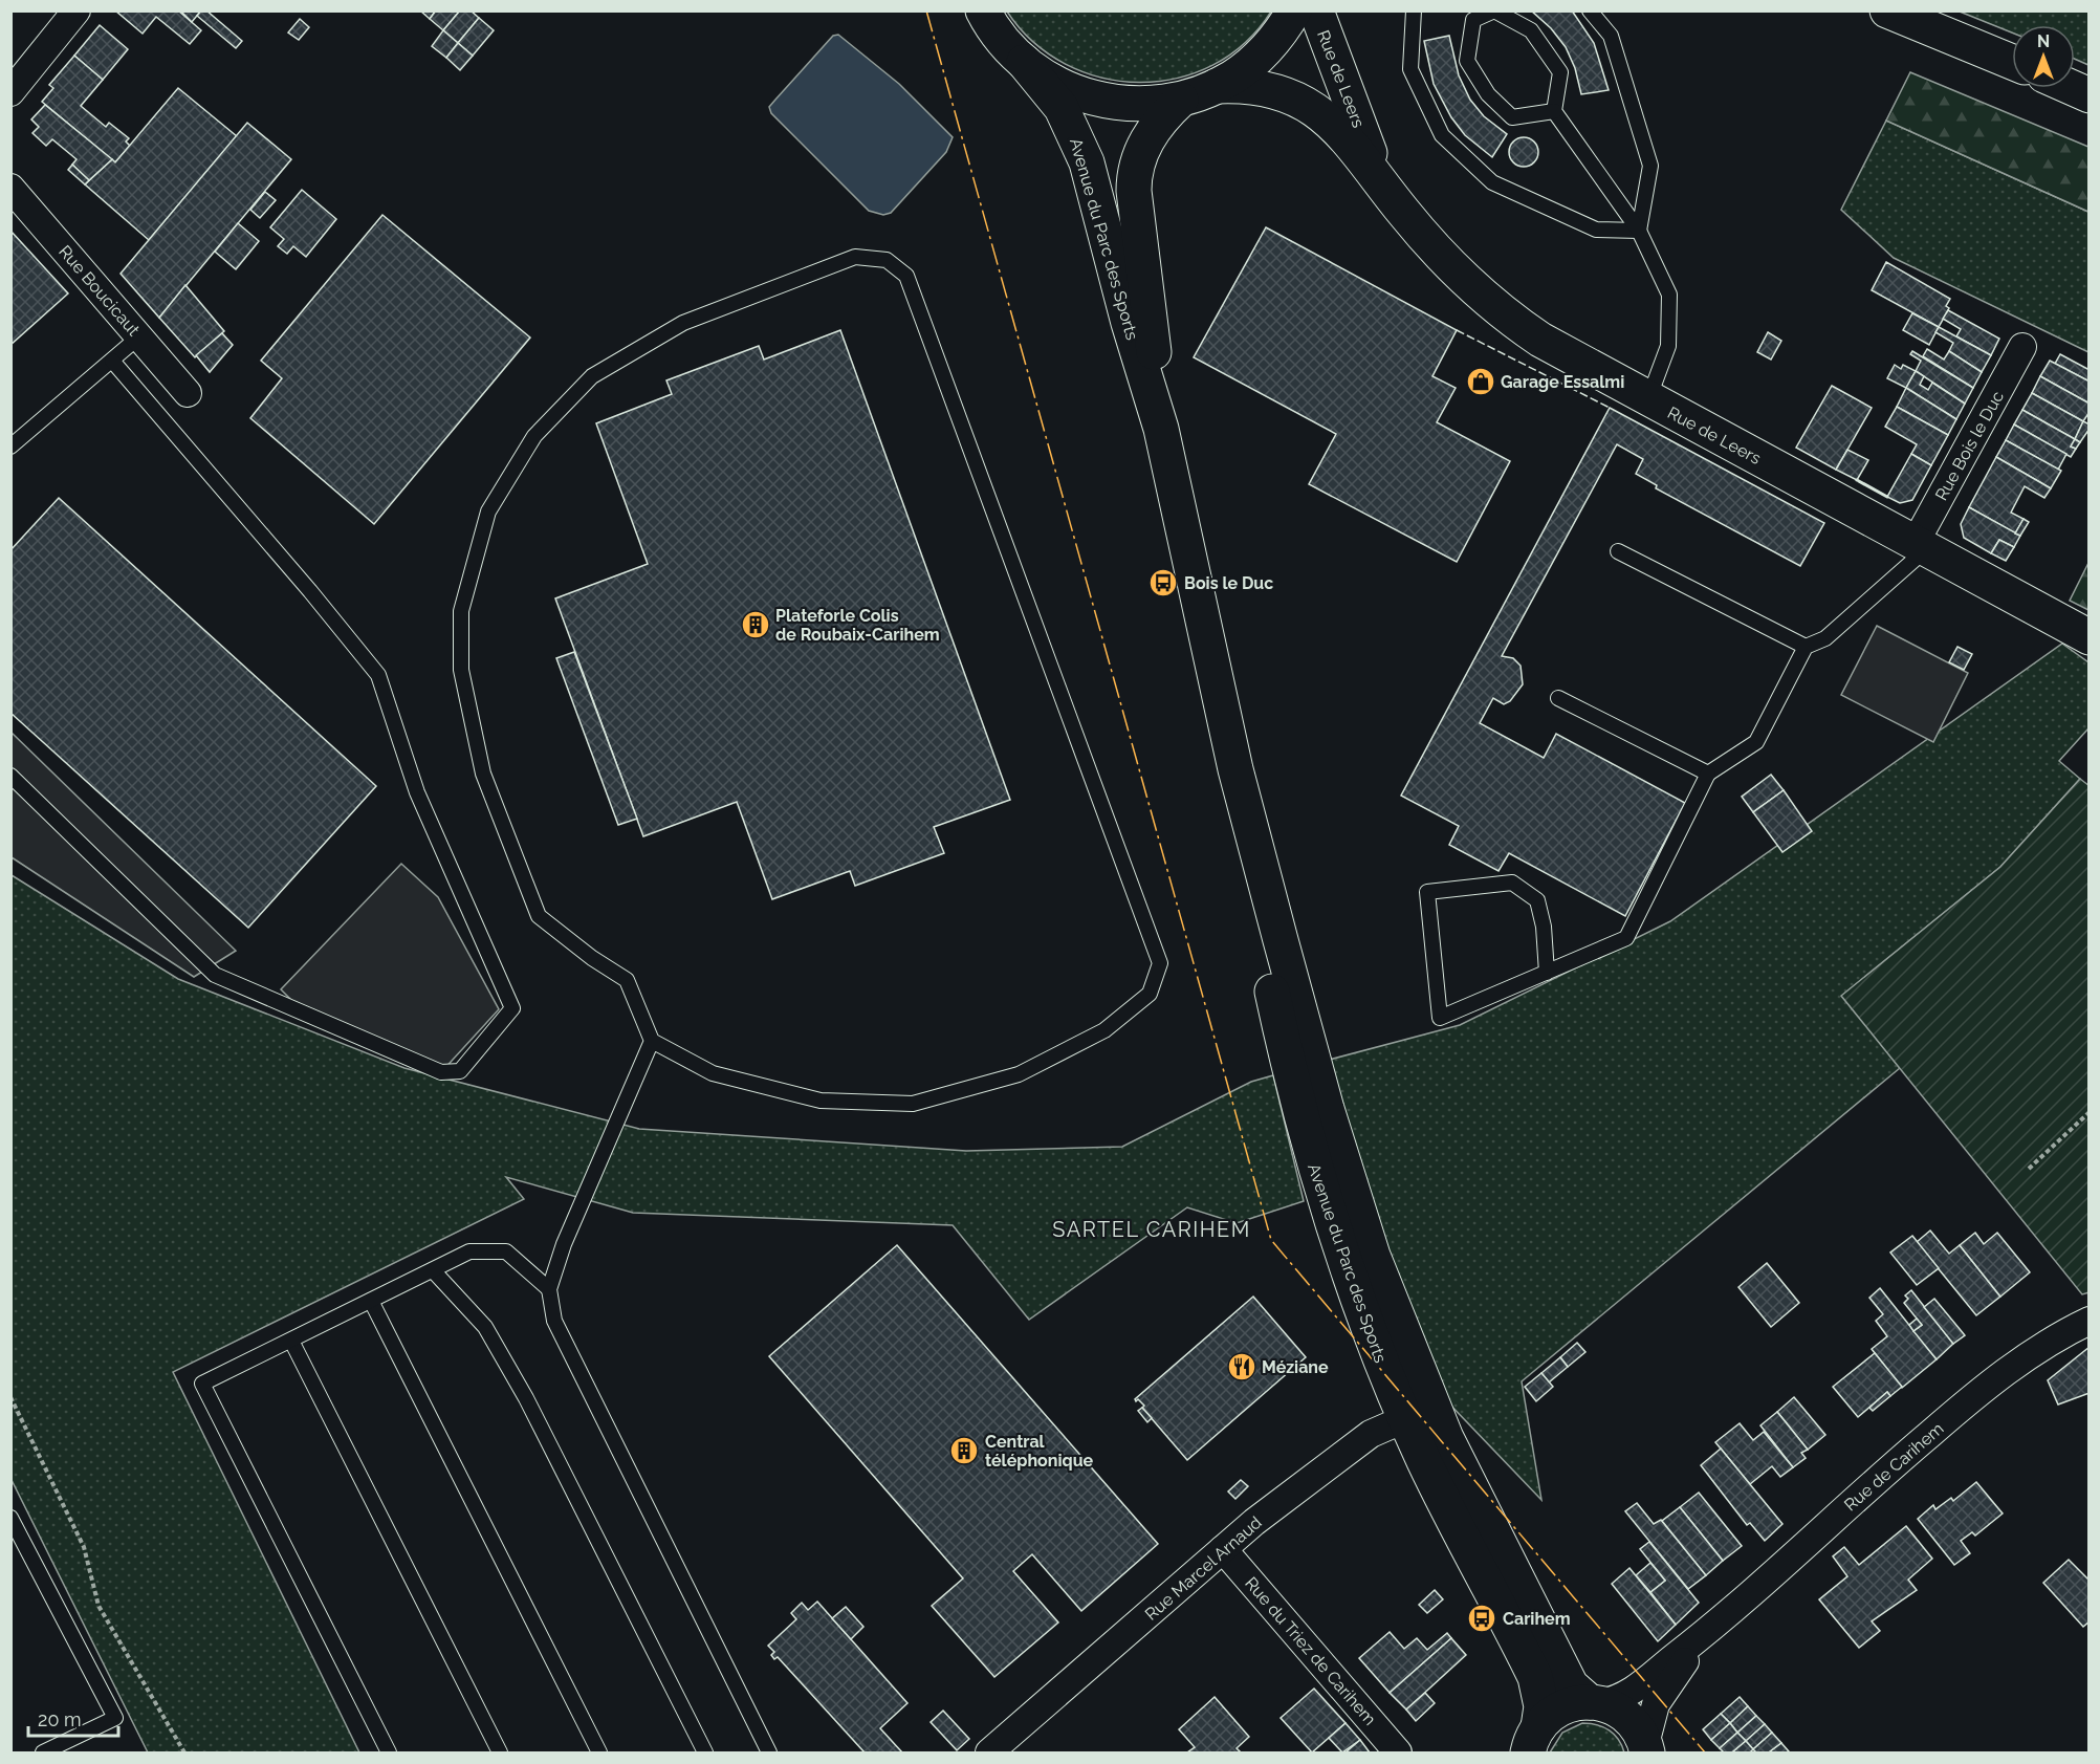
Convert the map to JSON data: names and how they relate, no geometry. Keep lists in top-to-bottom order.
{
  "streets": {
    "main road": ["Rue de Leers", "Avenue du Parc des Sports"],
    "street": [
      "Rue Boucicaut",
      "Rue Bois le Duc",
      "Rue de Carihem",
      "Rue Marcel Arnaud",
      "Rue du Triez de Carihem"
    ]
  },
  "crossings": [
    ["Rue de Leers", "Rue Bois le Duc"],
    ["Avenue du Parc des Sports", "Rue de Carihem"],
    ["Avenue du Parc des Sports", "Rue Marcel Arnaud"],
    ["Rue Marcel Arnaud", "Rue du Triez de Carihem"]
  ],
  "districts": ["SARTEL CARIHEM"],
  "places": {
    "shop": ["Garage Essalmi"],
    "bus stop": ["Bois le Duc", "Carihem"],
    "building": ["Plateforle Colis de Roubaix-Carihem", "Central téléphonique"],
    "restaurant": ["Méziane"]
  },
  "scale_bar": "20 m",
  "north": "top"
}
